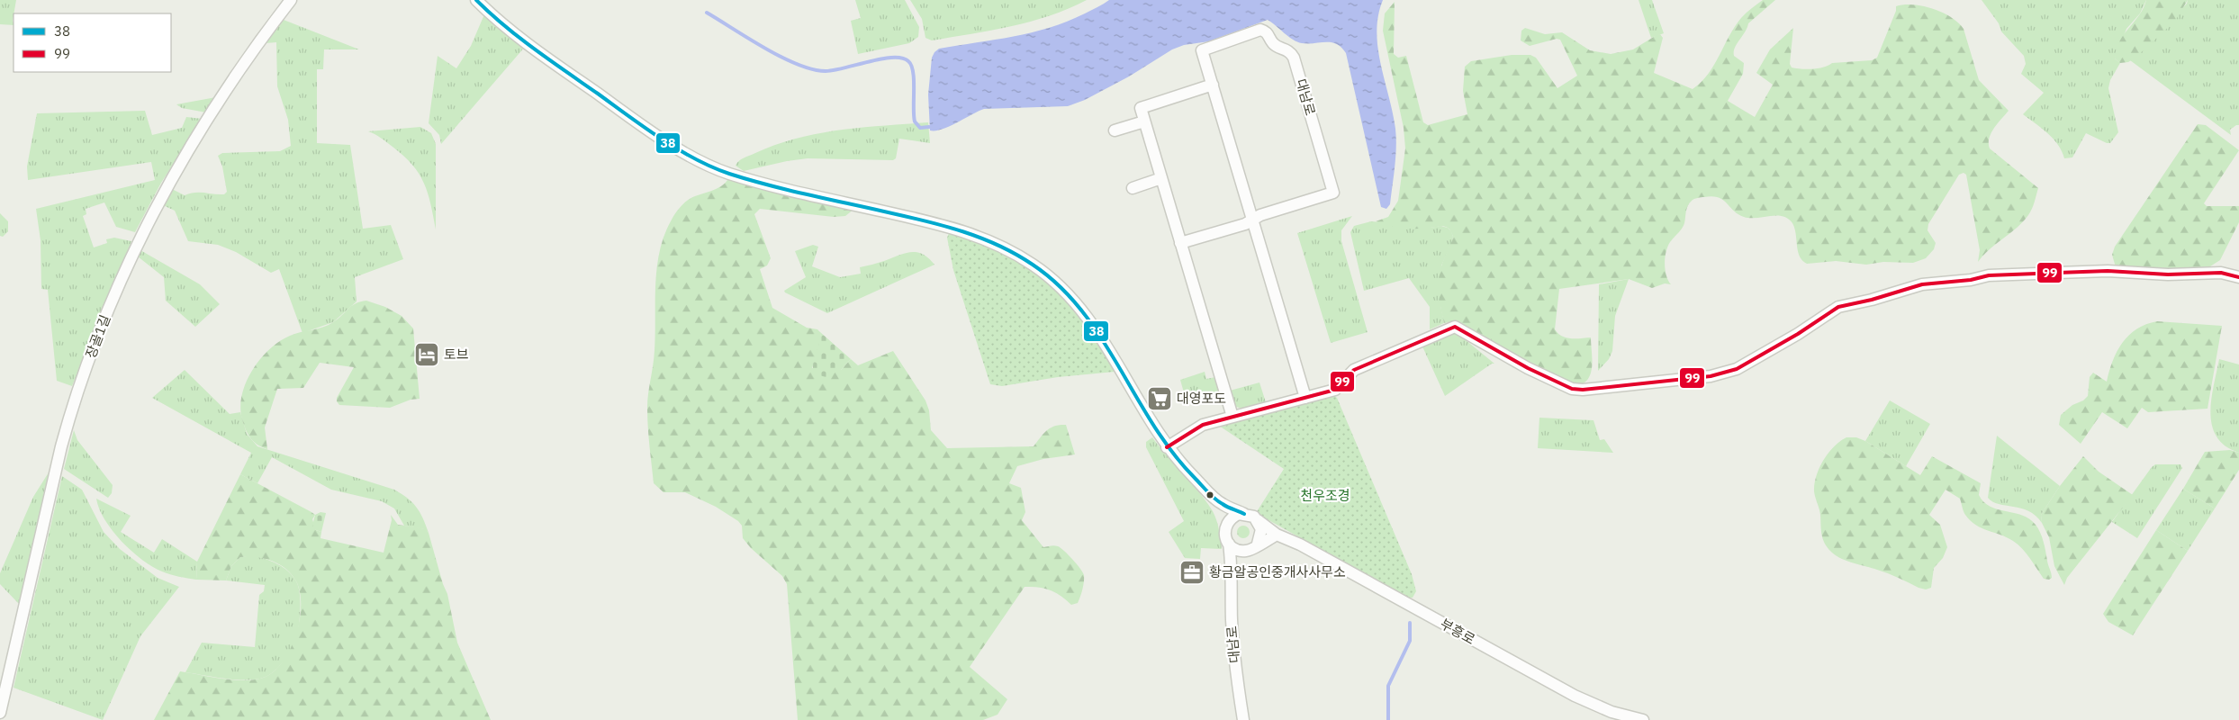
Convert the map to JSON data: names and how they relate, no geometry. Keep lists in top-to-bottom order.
{
  "streets": {
    "street": ["대남로", "장골1길", "부흥로"]
  },
  "crossings": [
    ["대남로", "부흥로"]
  ],
  "parks": ["천우조경"],
  "places": {
    "hotel": ["토브"],
    "supermarket": ["대영포도"],
    "office": ["황금알공인중개사사무소"]
  },
  "lines": ["transit line 38", "transit line 99"],
  "legend": ["38", "99"]
}
